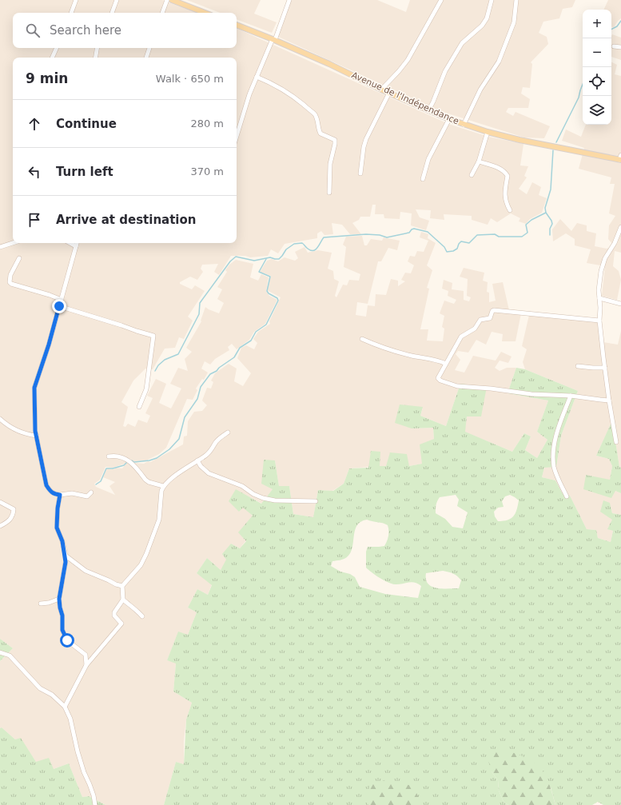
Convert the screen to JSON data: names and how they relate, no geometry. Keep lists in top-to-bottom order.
{
  "streets": {
    "main road": ["Avenue de l'Indépendance"]
  },
  "page": {
    "map_buttons": ["+", "−"],
    "search": "Search here",
    "heading": ["9 min", "Walk · 650 m"],
    "list": [
      ["Continue", "280 m"],
      ["Turn left", "370 m"],
      "Arrive at destination"
    ]
  }
}
